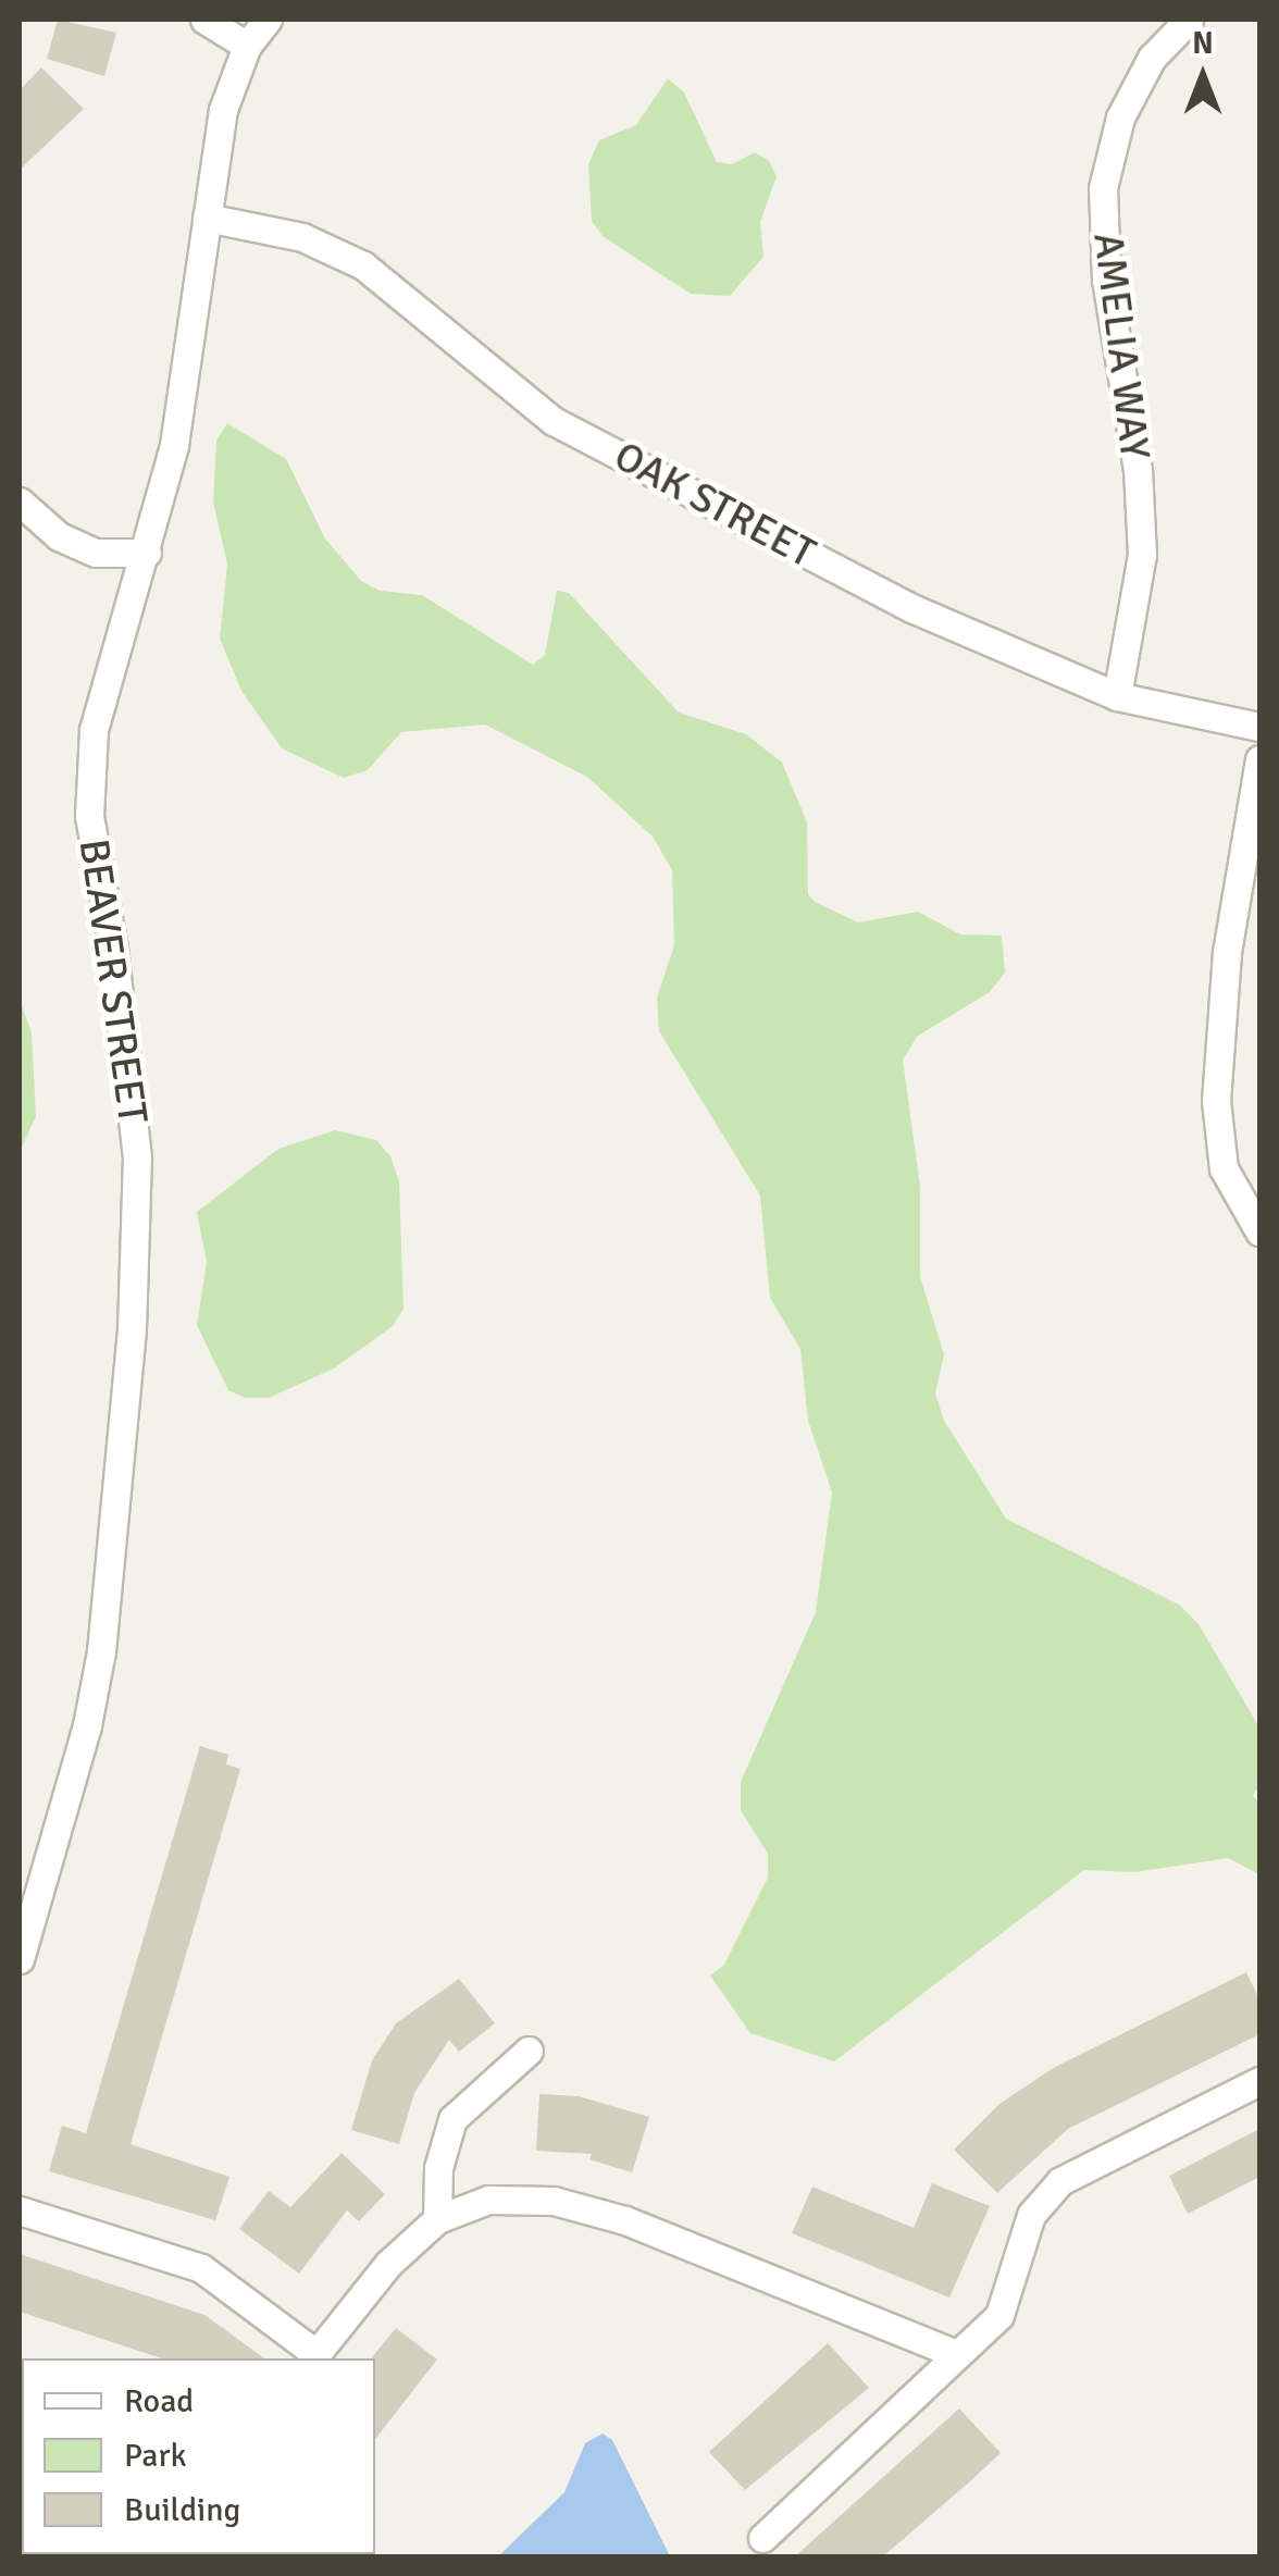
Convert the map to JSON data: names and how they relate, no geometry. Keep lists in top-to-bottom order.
{
  "streets": {
    "street": ["AMELIA WAY", "OAK STREET", "BEAVER STREET"]
  },
  "crossings": [
    ["AMELIA WAY", "OAK STREET"],
    ["OAK STREET", "BEAVER STREET"]
  ],
  "legend": ["Road", "Park", "Building"],
  "north": "top"
}
